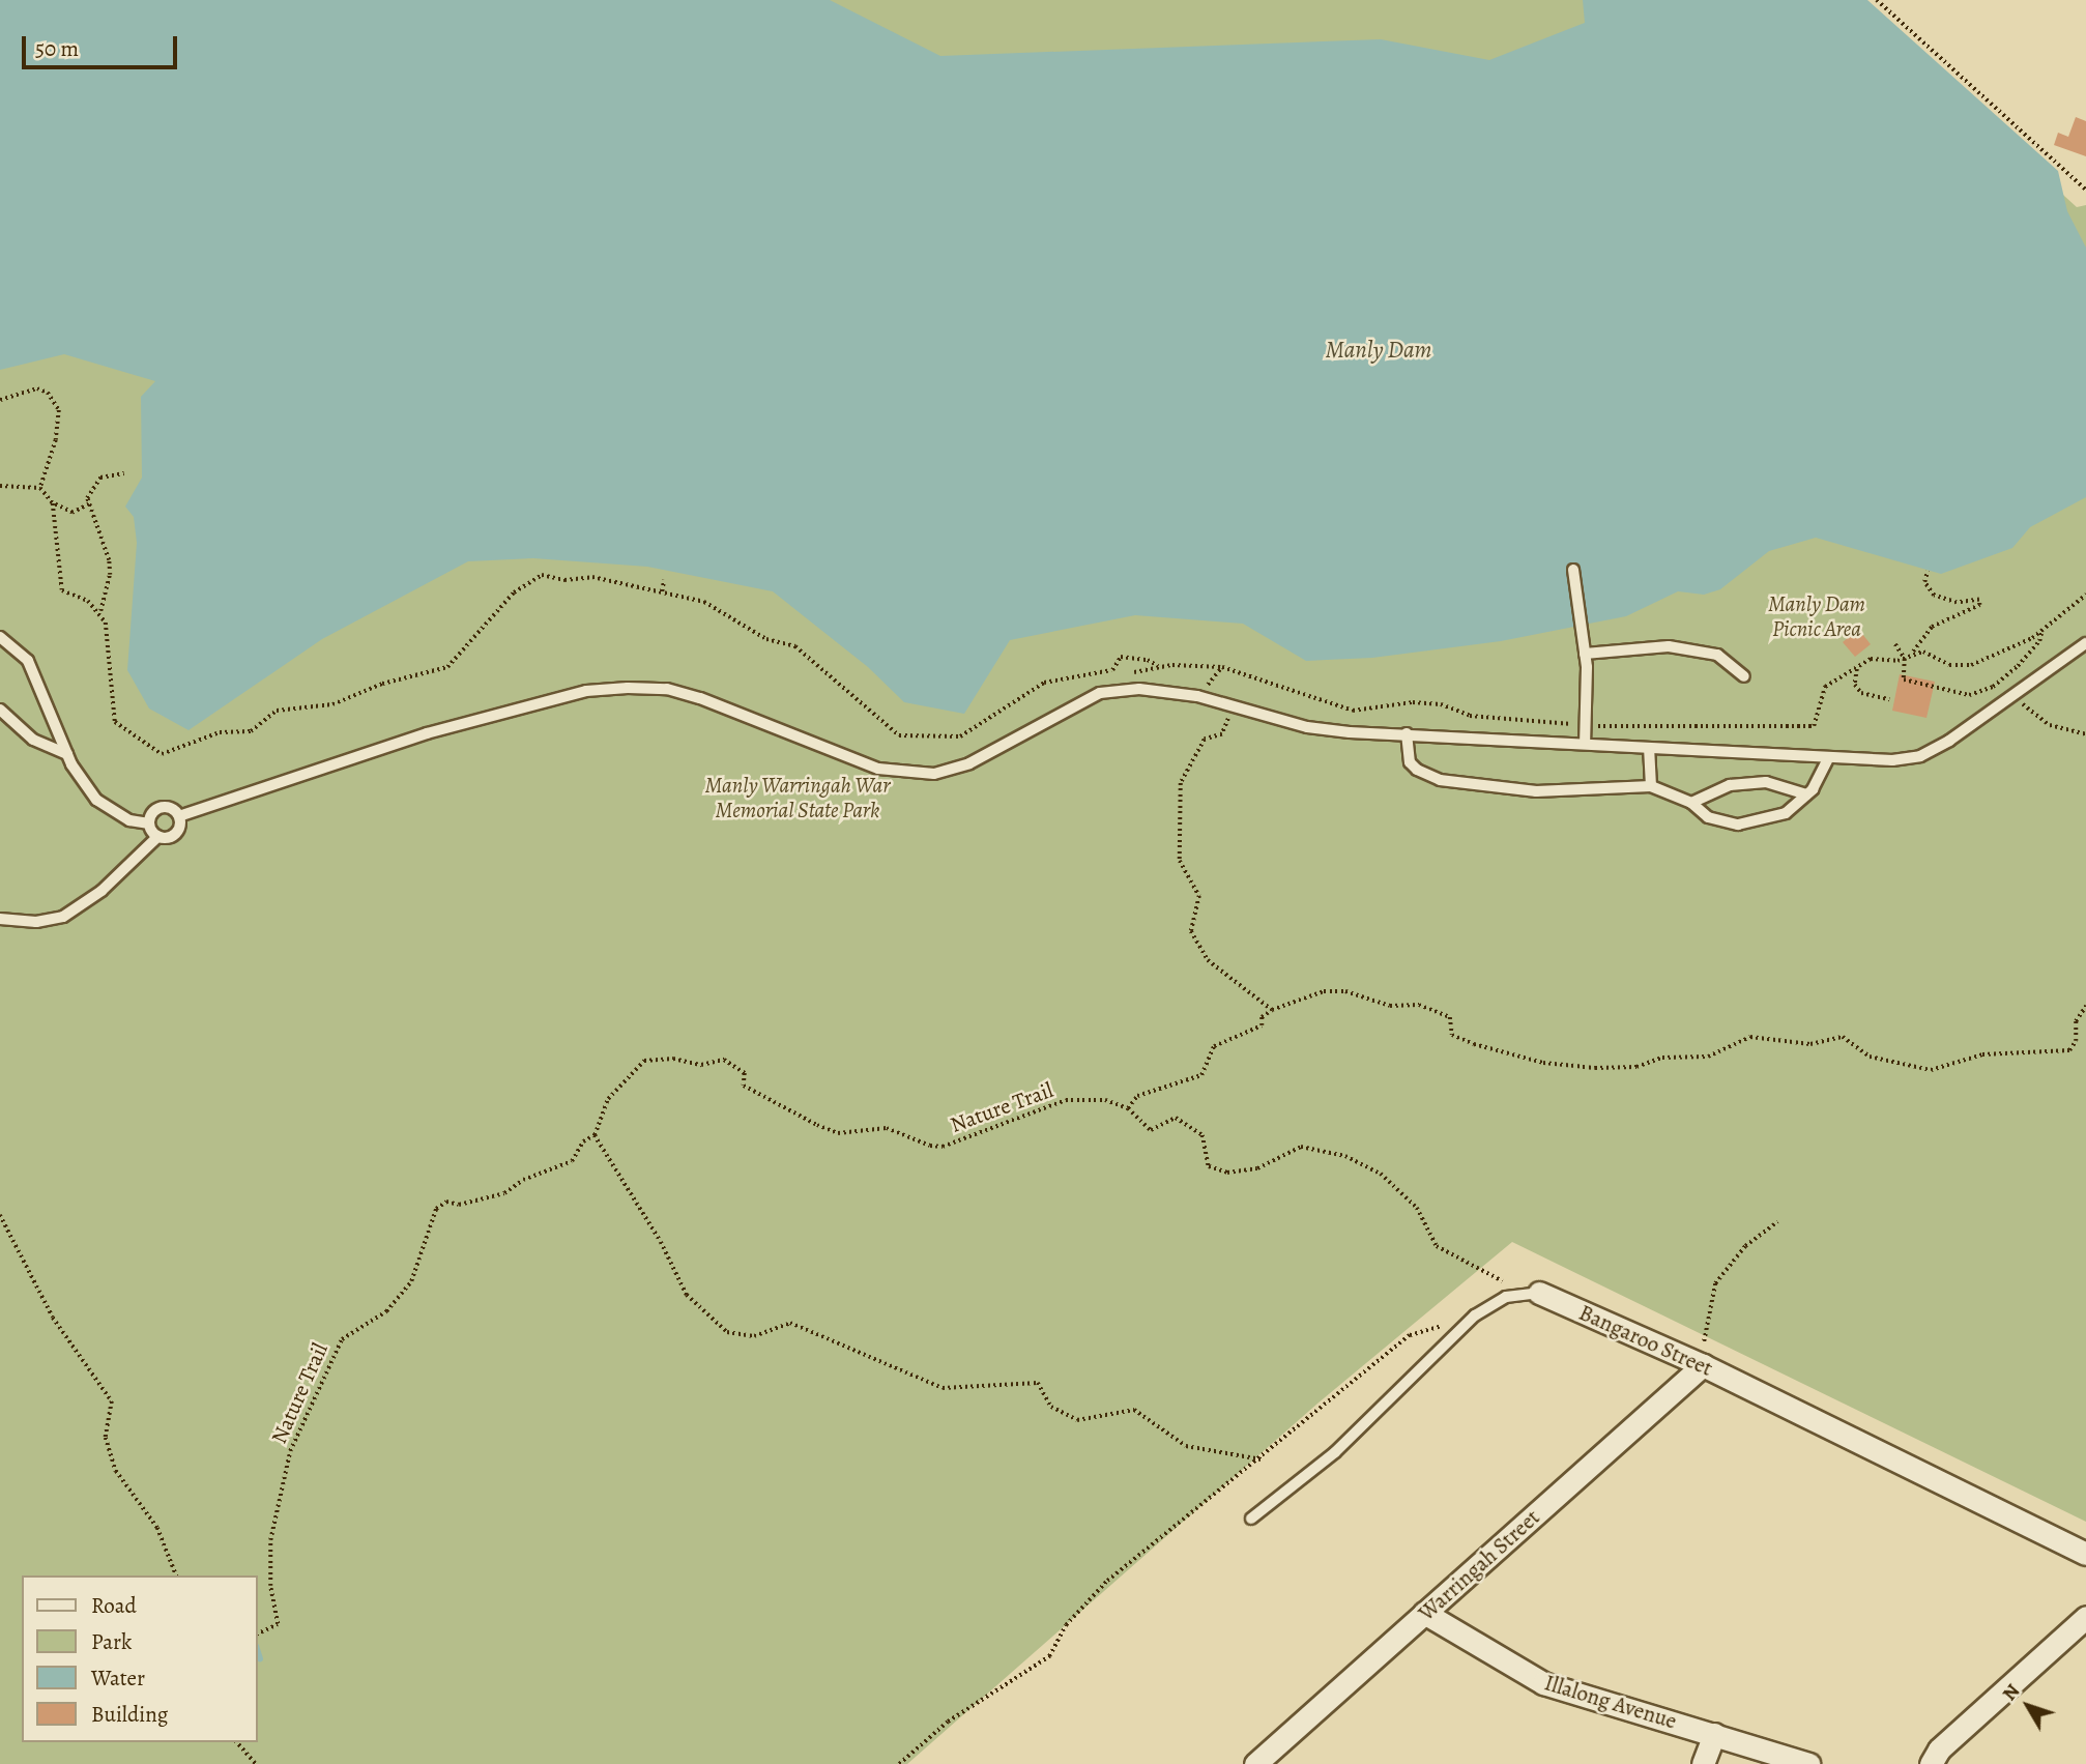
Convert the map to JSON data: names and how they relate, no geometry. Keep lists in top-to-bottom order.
{
  "streets": {
    "street": ["Bangaroo Street", "Warringah Street", "Illalong Avenue"],
    "path": ["Nature Trail"]
  },
  "crossings": [
    ["Bangaroo Street", "Warringah Street"],
    ["Warringah Street", "Illalong Avenue"]
  ],
  "water": ["Manly Dam"],
  "parks": ["Manly Dam Picnic Area", "Manly Warringah War Memorial State Park"],
  "legend": [
    "Road",
    "Park",
    "Water",
    "Building"
  ],
  "scale_bar": "50 m",
  "north": "top left"
}
